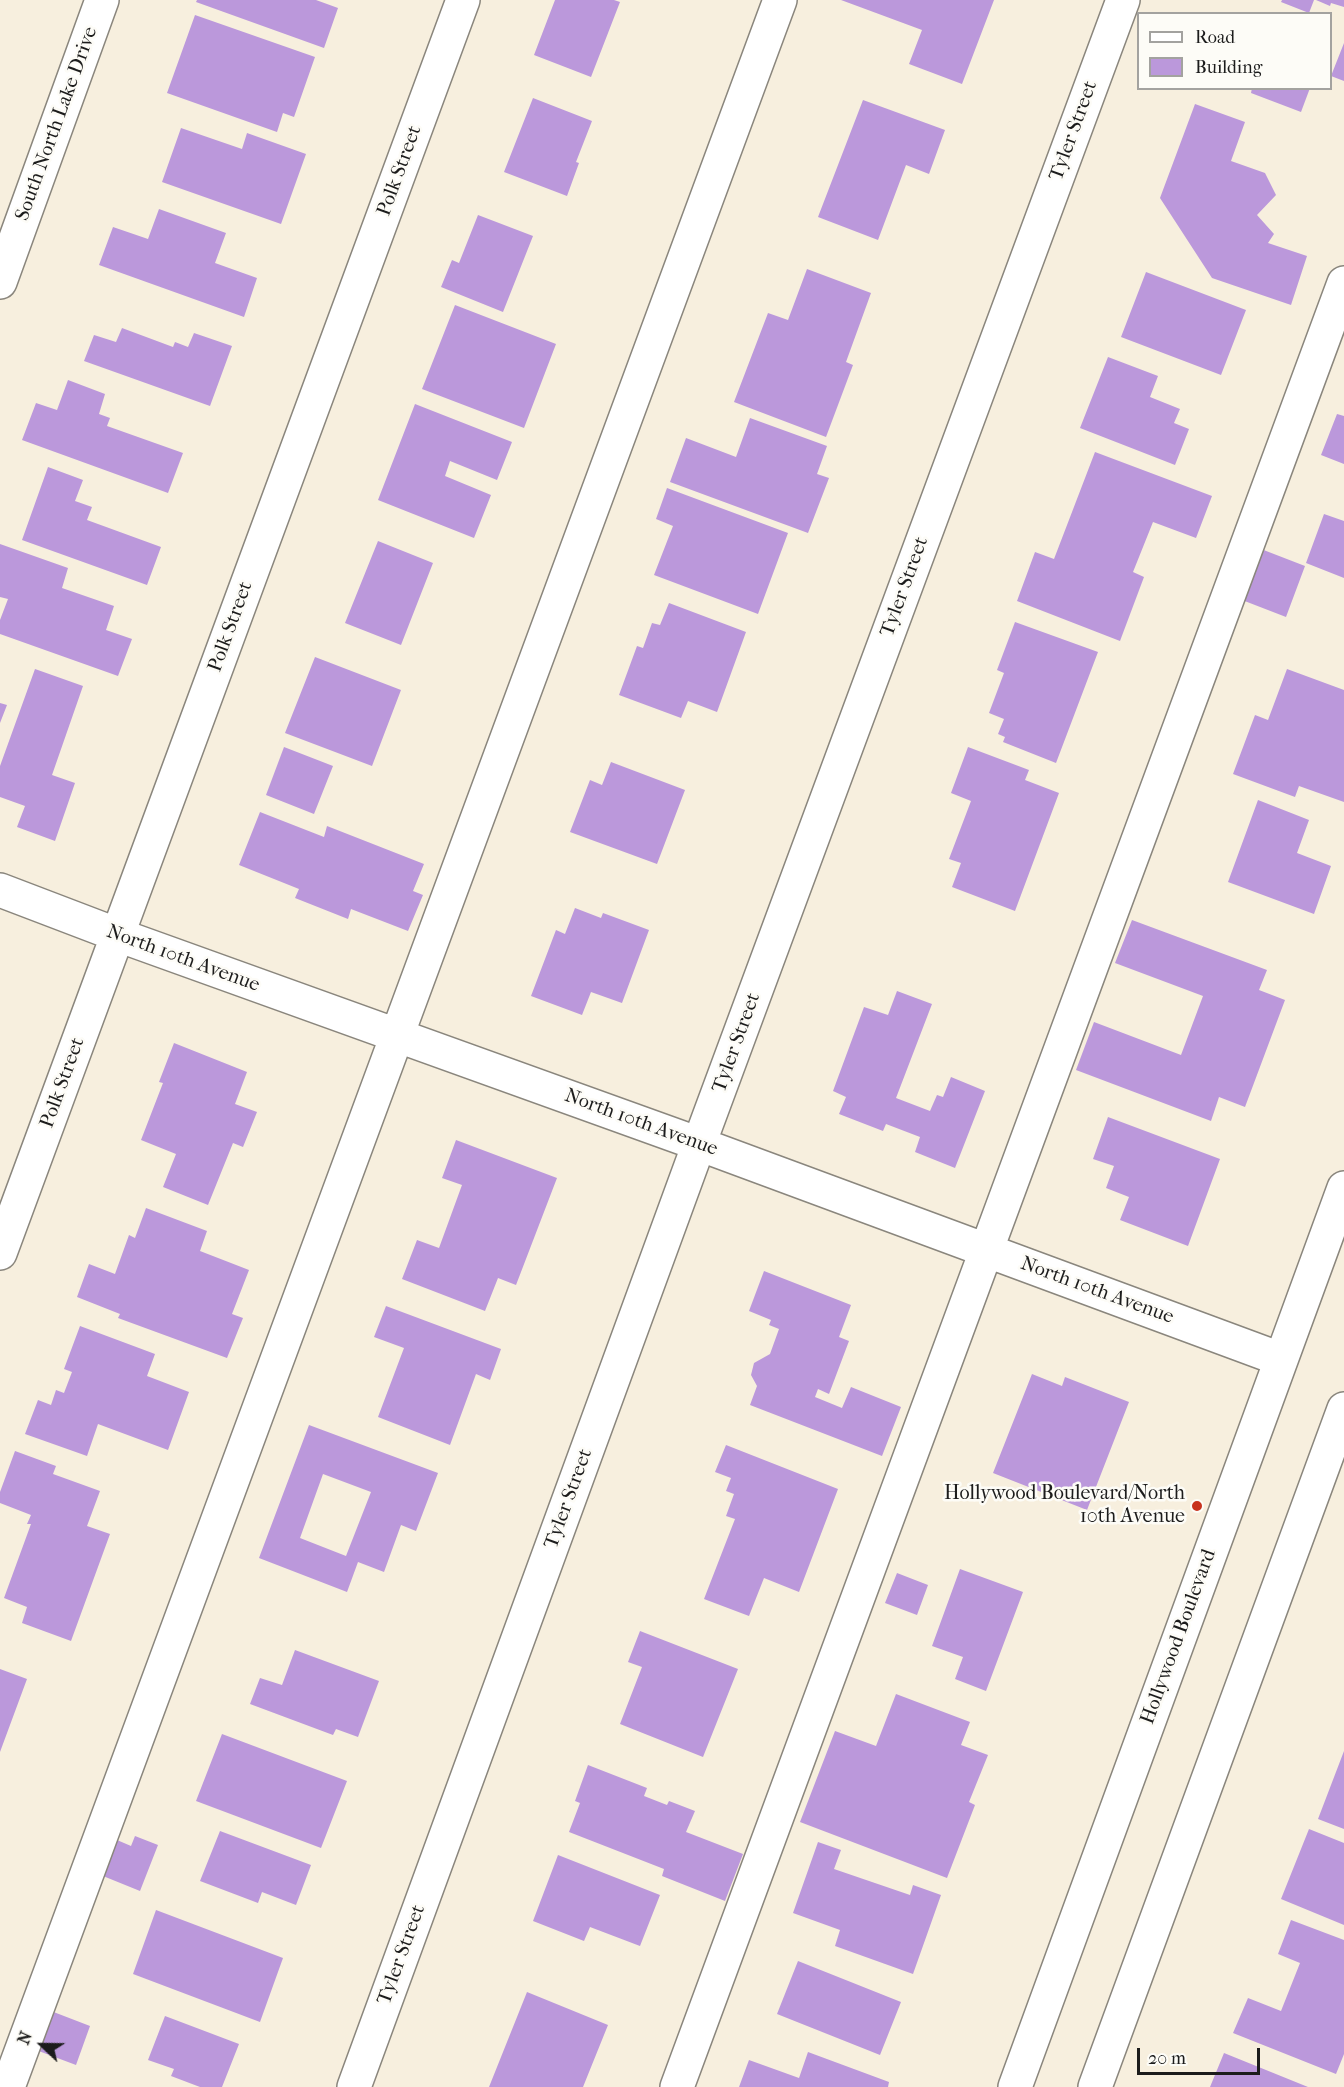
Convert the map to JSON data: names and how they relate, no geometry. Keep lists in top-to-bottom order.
{
  "streets": {
    "street": [
      "South North Lake Drive",
      "Tyler Street",
      "Polk Street",
      "North 10th Avenue",
      "Hollywood Boulevard"
    ]
  },
  "crossings": [
    ["Tyler Street", "North 10th Avenue"],
    ["Polk Street", "North 10th Avenue"],
    ["North 10th Avenue", "Hollywood Boulevard"]
  ],
  "places": ["Hollywood Boulevard/North 10th Avenue"],
  "legend": ["Road", "Building"],
  "scale_bar": "20 m",
  "north": "left"
}
